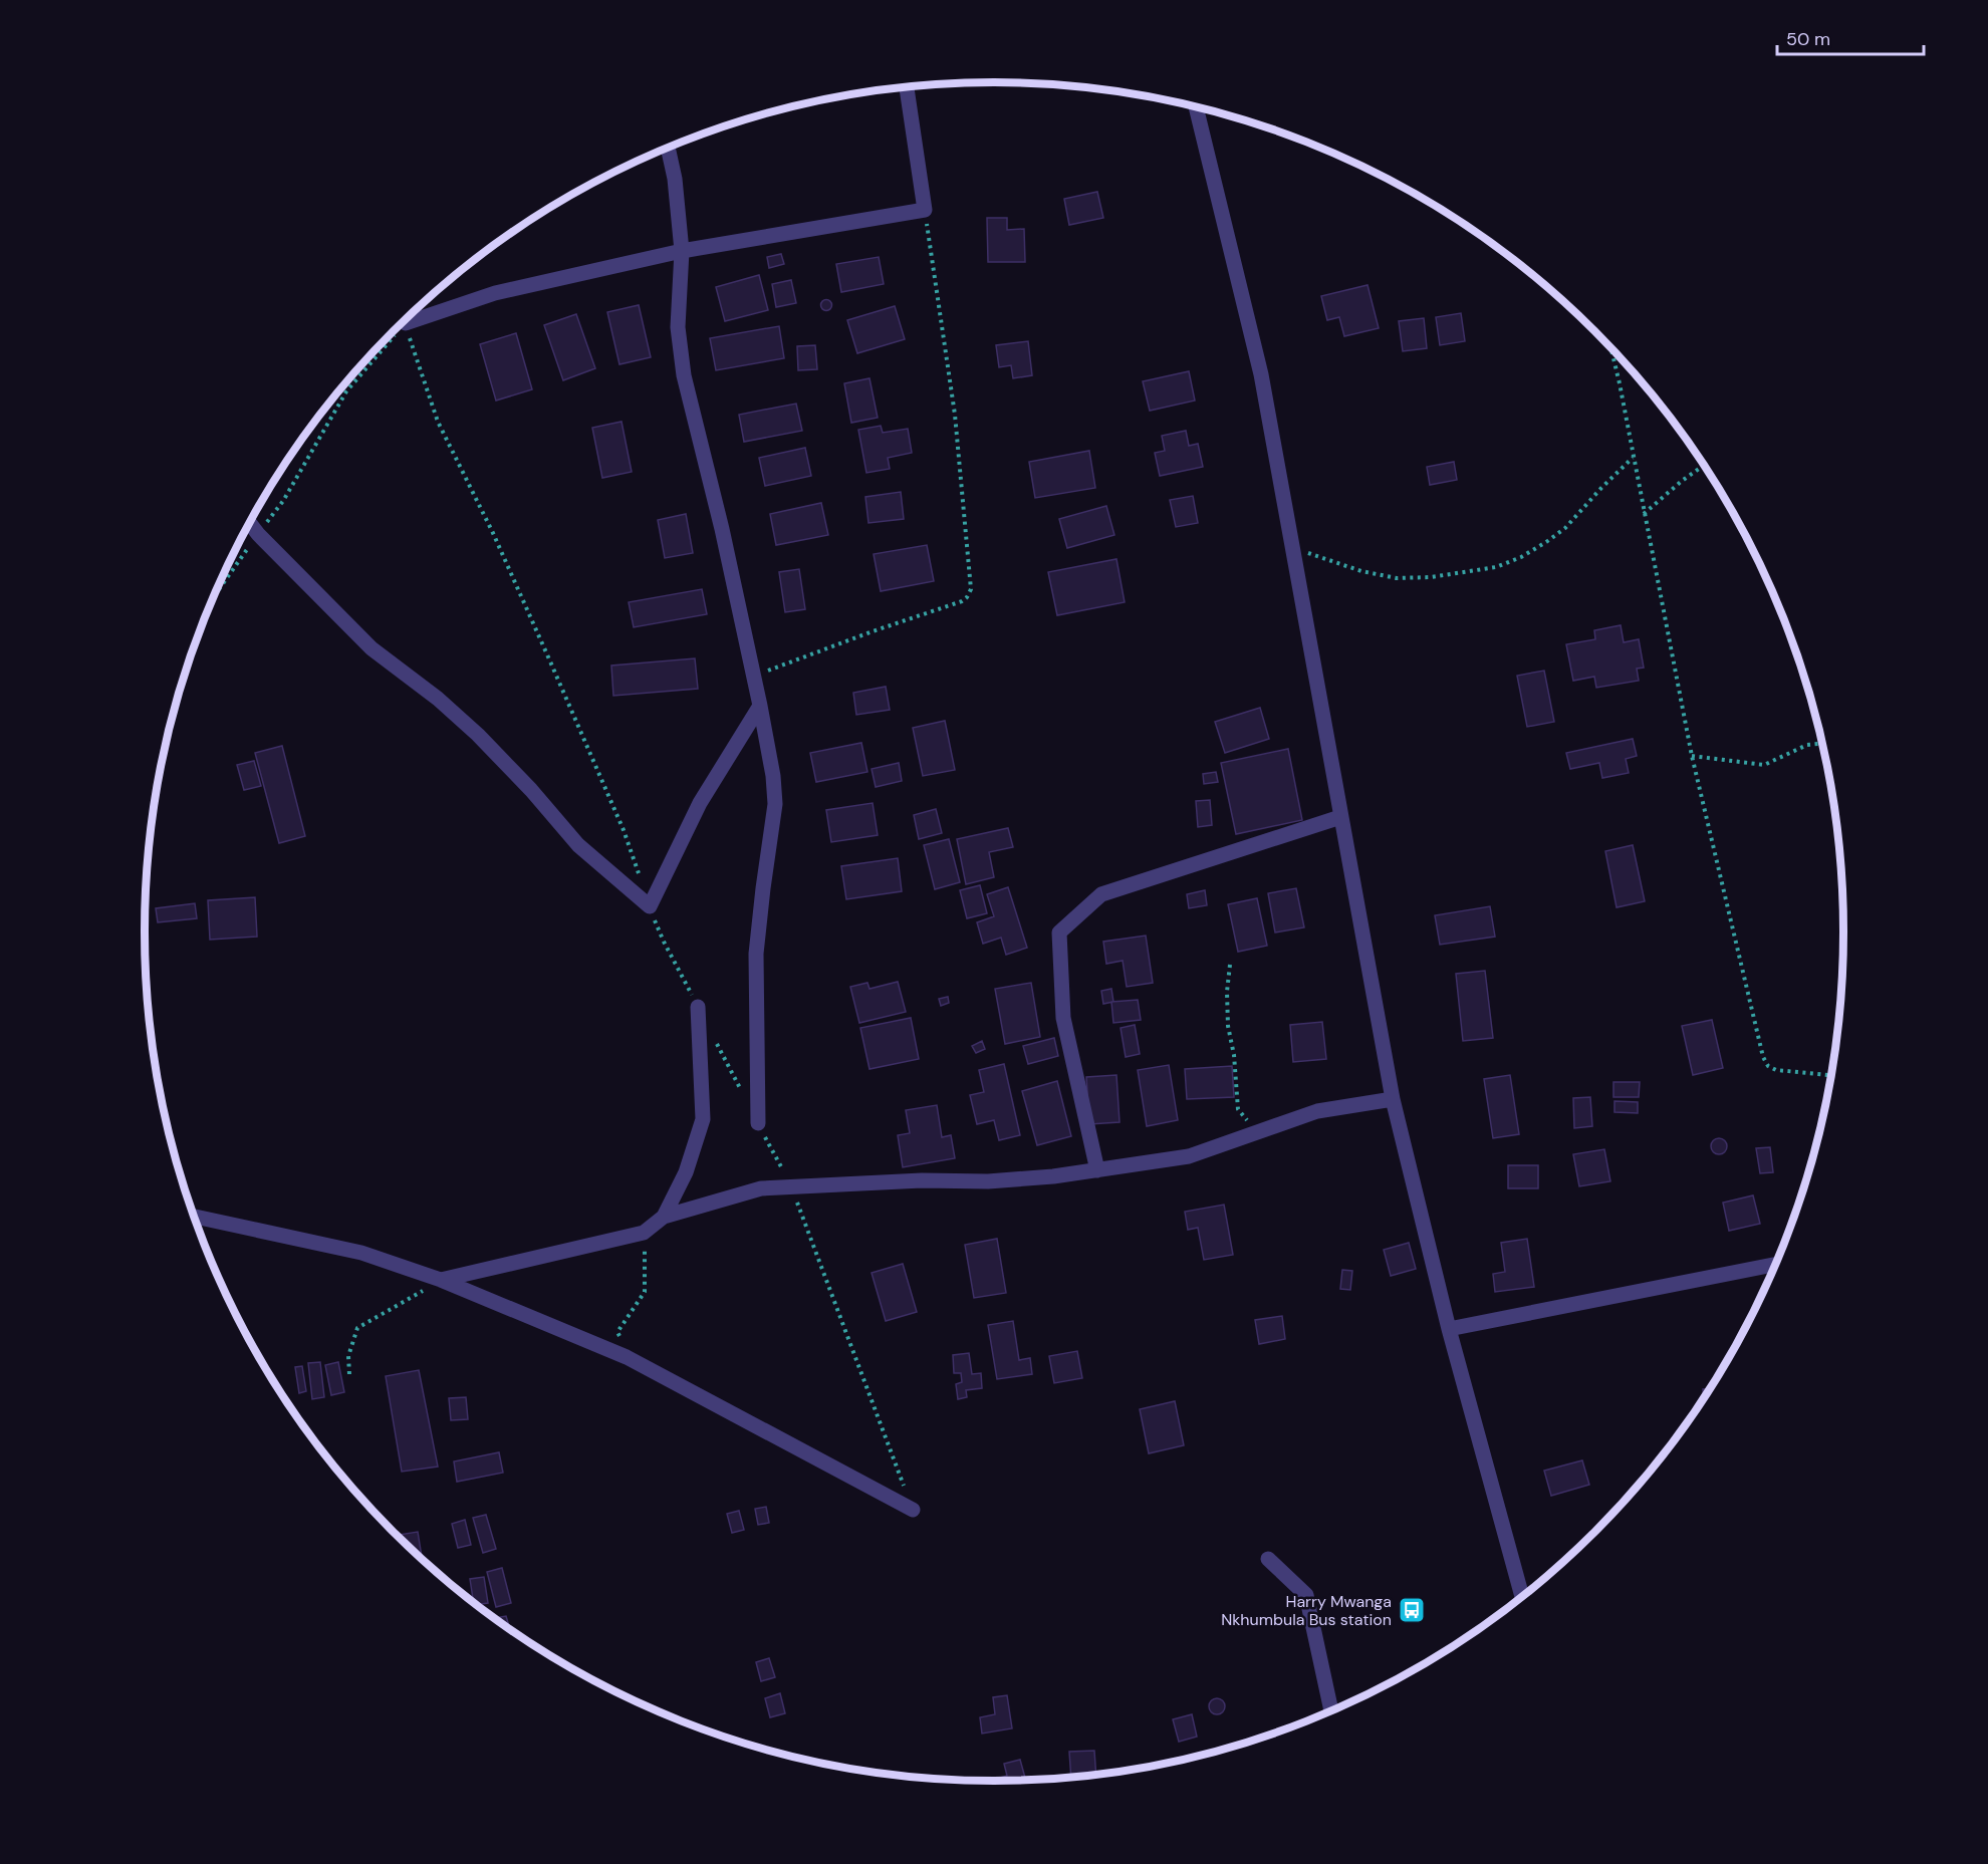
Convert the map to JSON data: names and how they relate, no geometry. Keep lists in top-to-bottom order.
{
  "places": {
    "bus stop": ["Harry Mwanga Nkhumbula Bus station"]
  },
  "scale_bar": "50 m"
}
